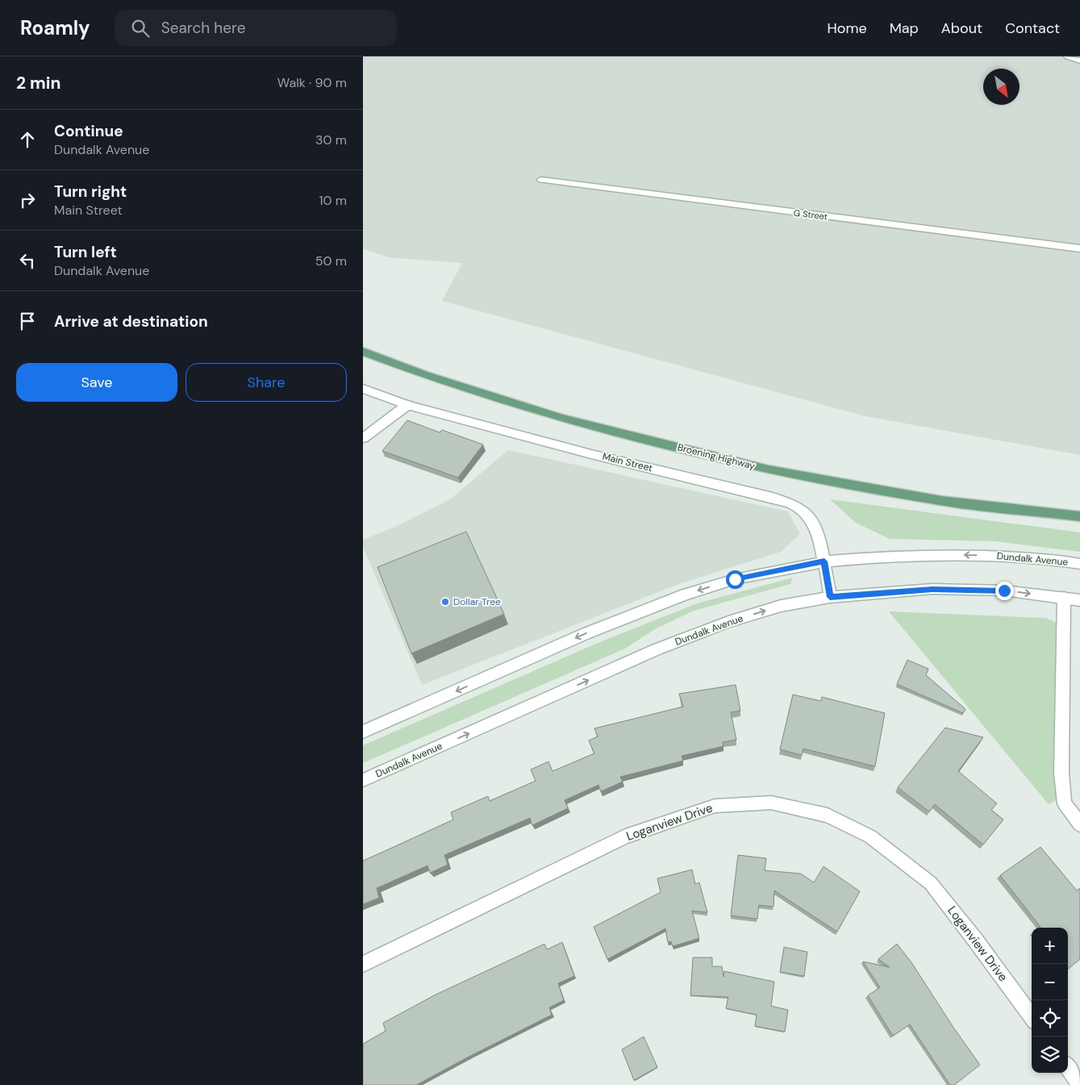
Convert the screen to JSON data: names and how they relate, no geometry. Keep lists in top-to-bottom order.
{
  "streets": {
    "main road": ["Broening Highway"],
    "street": [
      "G Street",
      "Main Street",
      "Dundalk Avenue",
      "Loganview Drive"
    ]
  },
  "crossings": [
    ["Main Street", "Dundalk Avenue"]
  ],
  "places": ["Dollar Tree"],
  "north": "bottom right",
  "page": {
    "header": "Roamly",
    "search": "Search here",
    "nav": [
      "Home",
      "Map",
      "About",
      "Contact"
    ],
    "heading": ["2 min", "Walk · 90 m"],
    "list": [
      ["Continue", "Dundalk Avenue", "30 m"],
      ["Turn right", "Main Street", "10 m"],
      ["Turn left", "Dundalk Avenue", "50 m"],
      "Arrive at destination"
    ],
    "buttons": ["Save", "Share"],
    "map_buttons": ["+", "−"]
  }
}
